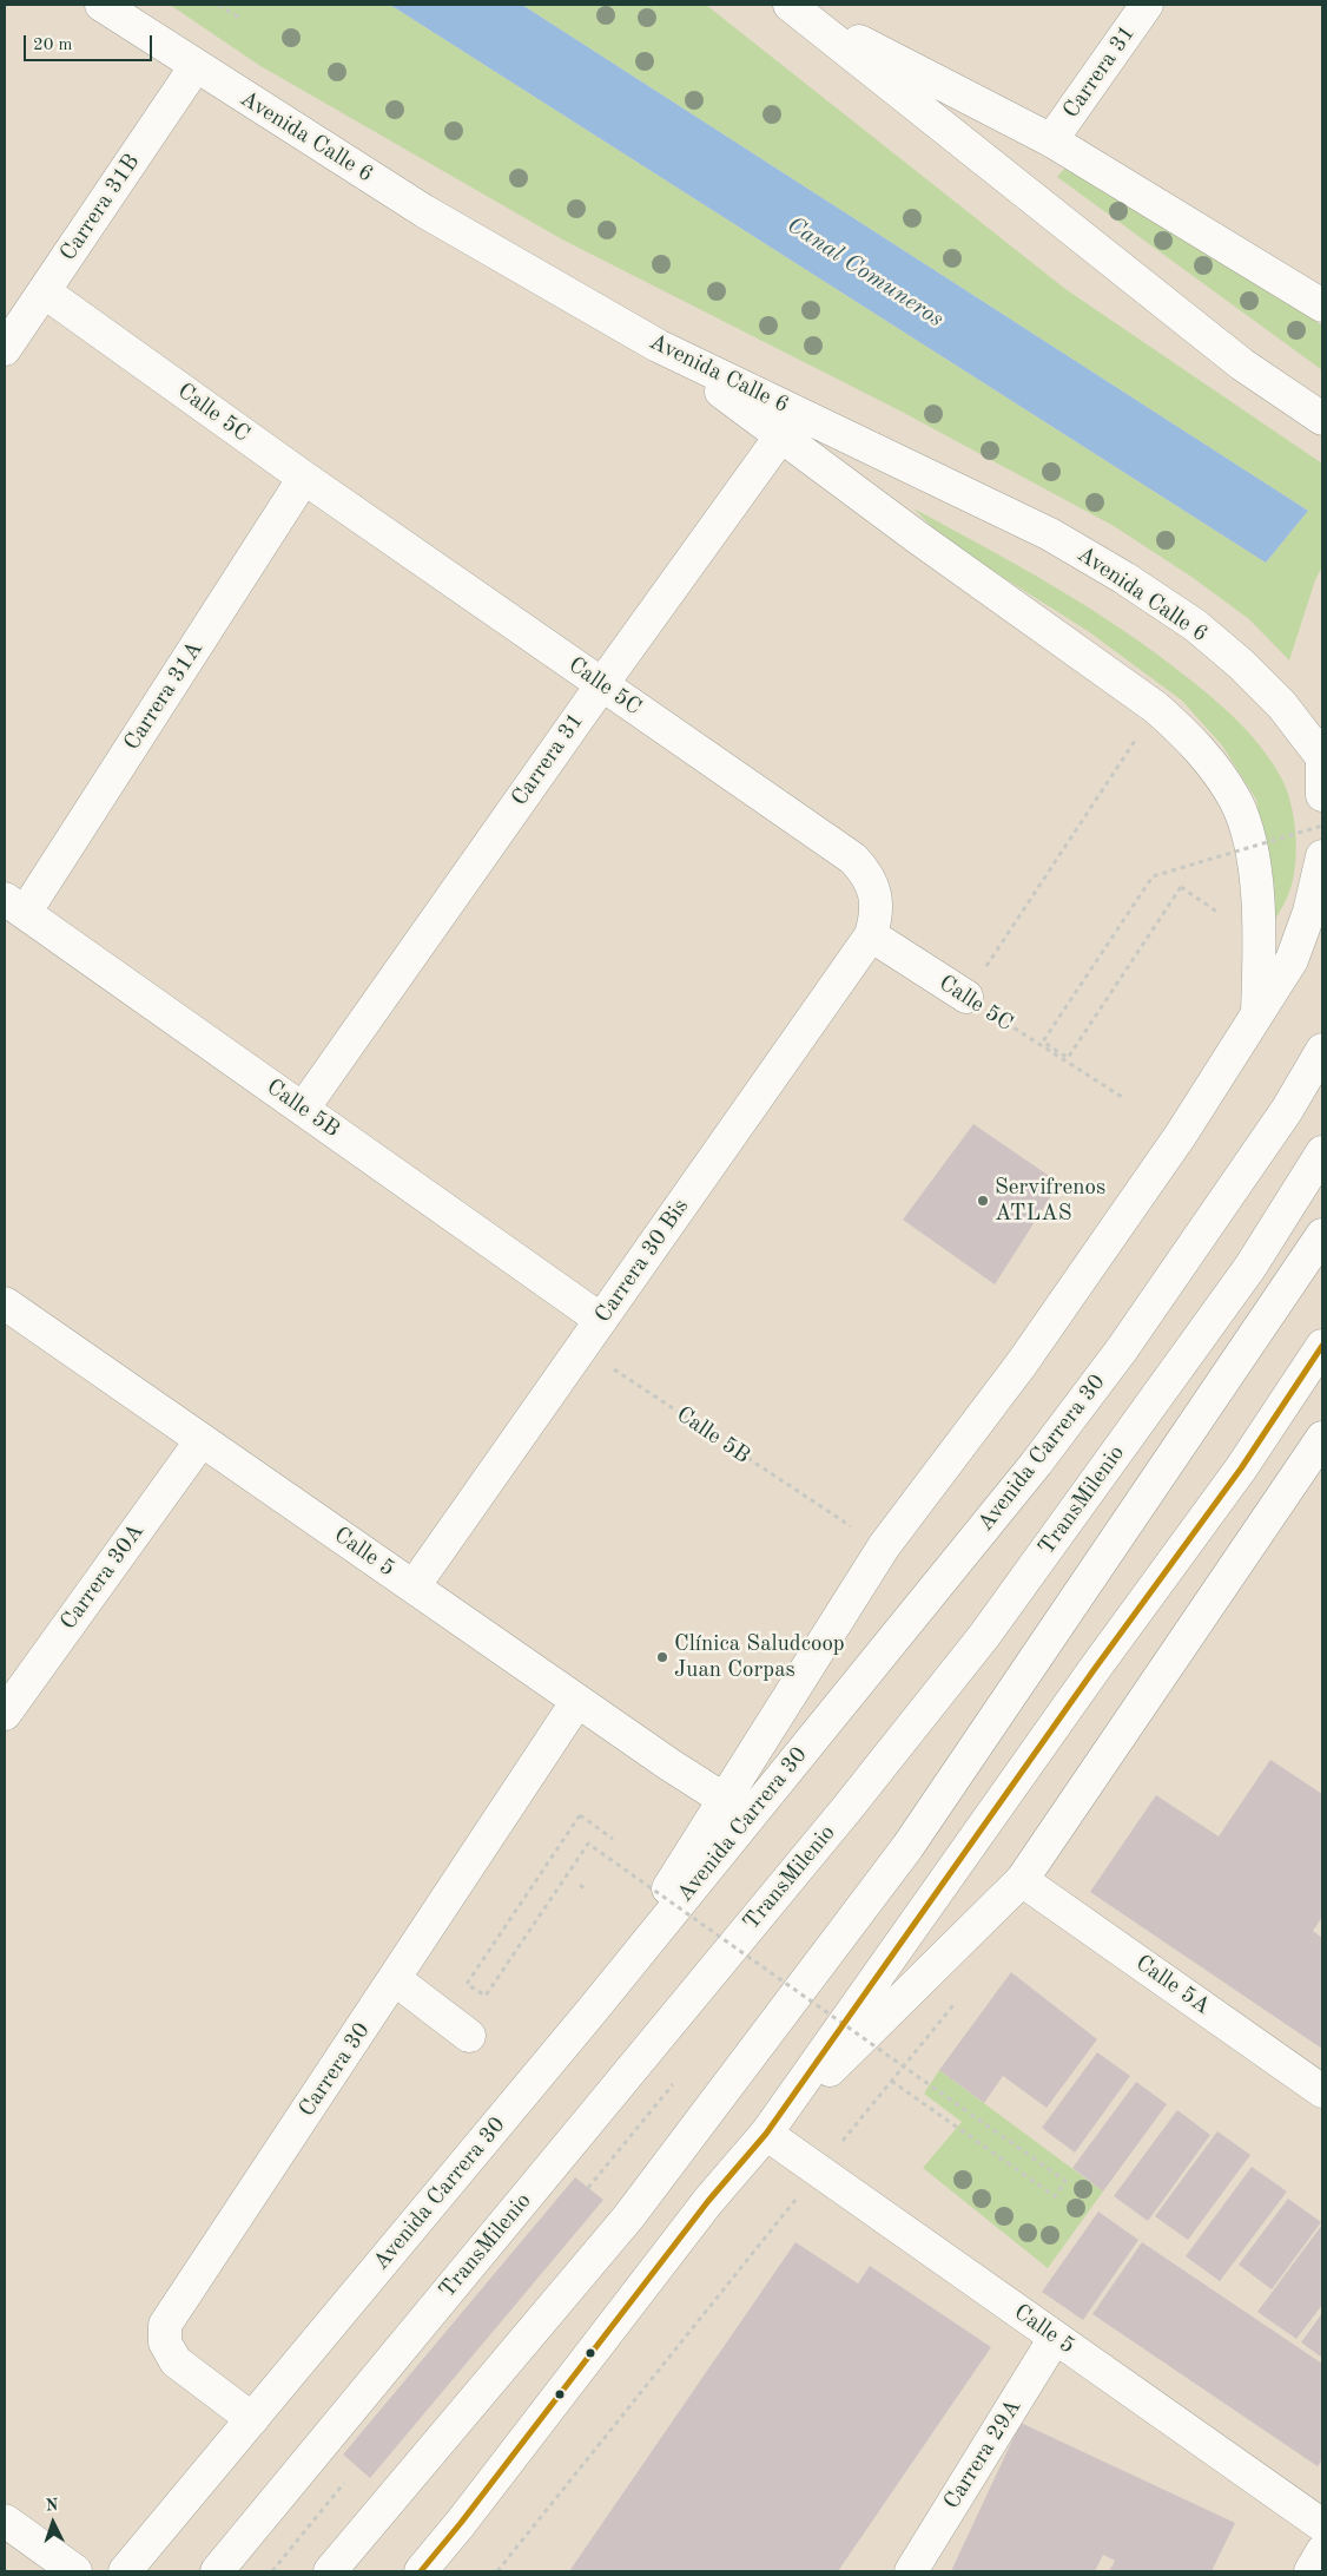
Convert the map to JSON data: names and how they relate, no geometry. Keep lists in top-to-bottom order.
{
  "streets": {
    "main road": [
      "Carrera 31",
      "Avenida Calle 6",
      "Carrera 31B",
      "Calle 5C",
      "Carrera 31A",
      "Calle 5B",
      "Carrera 30 Bis",
      "Avenida Carrera 30",
      "TransMilenio",
      "Calle 5",
      "Carrera 30A",
      "Calle 5A",
      "Carrera 30",
      "Carrera 29A"
    ]
  },
  "crossings": [
    ["Carrera 31", "Avenida Calle 6"],
    ["Carrera 31", "Calle 5C"],
    ["Carrera 31", "Calle 5B"],
    ["Avenida Calle 6", "Carrera 31B"],
    ["Carrera 31B", "Calle 5C"],
    ["Calle 5C", "Carrera 31A"],
    ["Calle 5C", "Carrera 30 Bis"],
    ["Carrera 31A", "Calle 5B"],
    ["Calle 5B", "Carrera 30 Bis"],
    ["Carrera 30 Bis", "Calle 5"],
    ["Avenida Carrera 30", "Carrera 30"],
    ["Calle 5", "Carrera 30A"],
    ["Calle 5", "Carrera 30"],
    ["Calle 5", "Carrera 29A"]
  ],
  "water": ["Canal Comuneros"],
  "places": ["Servifrenos ATLAS", "Clínica Saludcoop Juan Corpas"],
  "scale_bar": "20 m",
  "north": "top"
}
